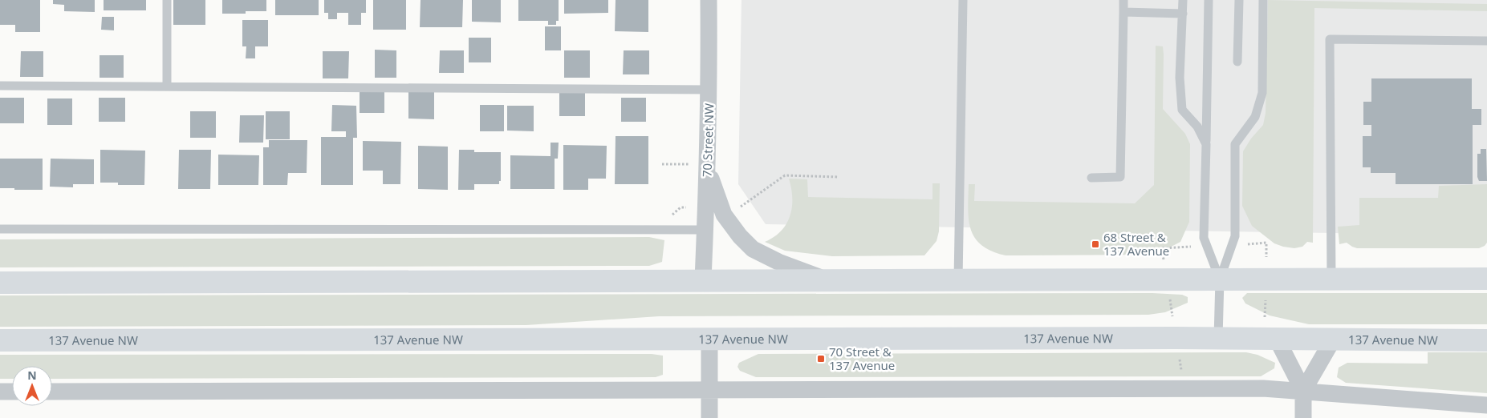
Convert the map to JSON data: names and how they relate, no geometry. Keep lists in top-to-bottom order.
{
  "streets": {
    "main road": ["137 Avenue NW"],
    "street": ["70 Street NW"]
  },
  "places": {
    "transit": ["68 Street & 137 Avenue", "70 Street & 137 Avenue"]
  },
  "north": "top"
}
